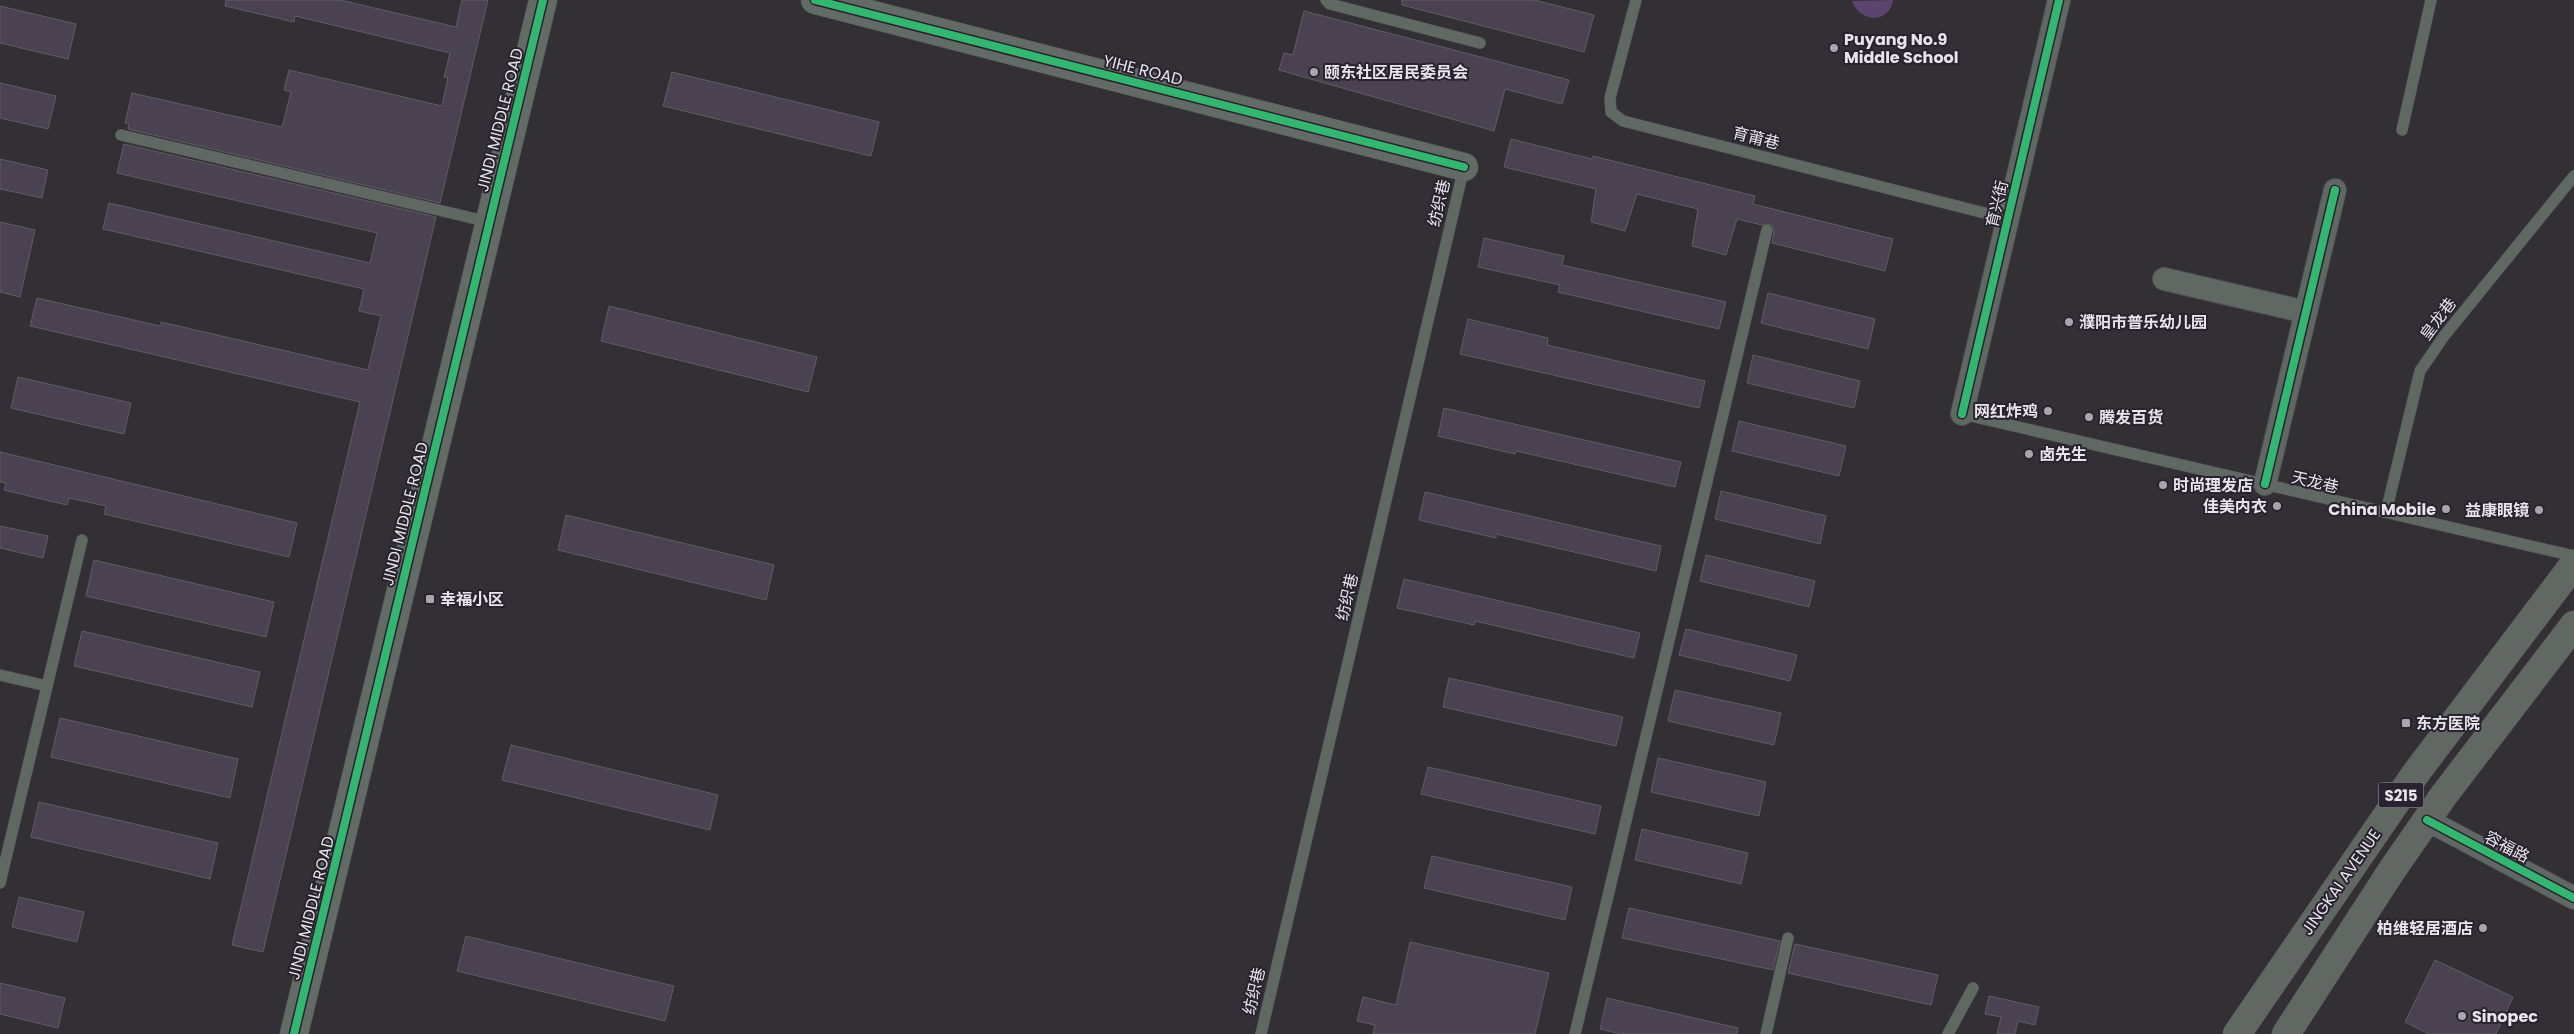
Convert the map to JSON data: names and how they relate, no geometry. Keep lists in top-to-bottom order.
{
  "streets": {
    "main road": ["S215", "JINGKAI AVENUE"],
    "street": [
      "YIHE ROAD",
      "JINDI MIDDLE ROAD",
      "育兴街",
      "容福路"
    ],
    "lane": [
      "育莆巷",
      "纺织巷",
      "皇龙巷",
      "天龙巷"
    ]
  },
  "crossings": [
    ["YIHE ROAD", "纺织巷"],
    ["育莆巷", "育兴街"],
    ["育兴街", "天龙巷"],
    ["皇龙巷", "天龙巷"],
    ["S215", "容福路"]
  ],
  "places": {
    "other": [
      "Puyang No.9 Middle School",
      "颐东社区居民委员会",
      "濮阳市普乐幼儿园",
      "网红炸鸡",
      "腾发百货",
      "卤先生",
      "时尚理发店",
      "佳美内衣",
      "China Mobile",
      "益康眼镜",
      "柏维轻居酒店",
      "Sinopec"
    ],
    "transit": ["幸福小区", "东方医院"]
  }
}
